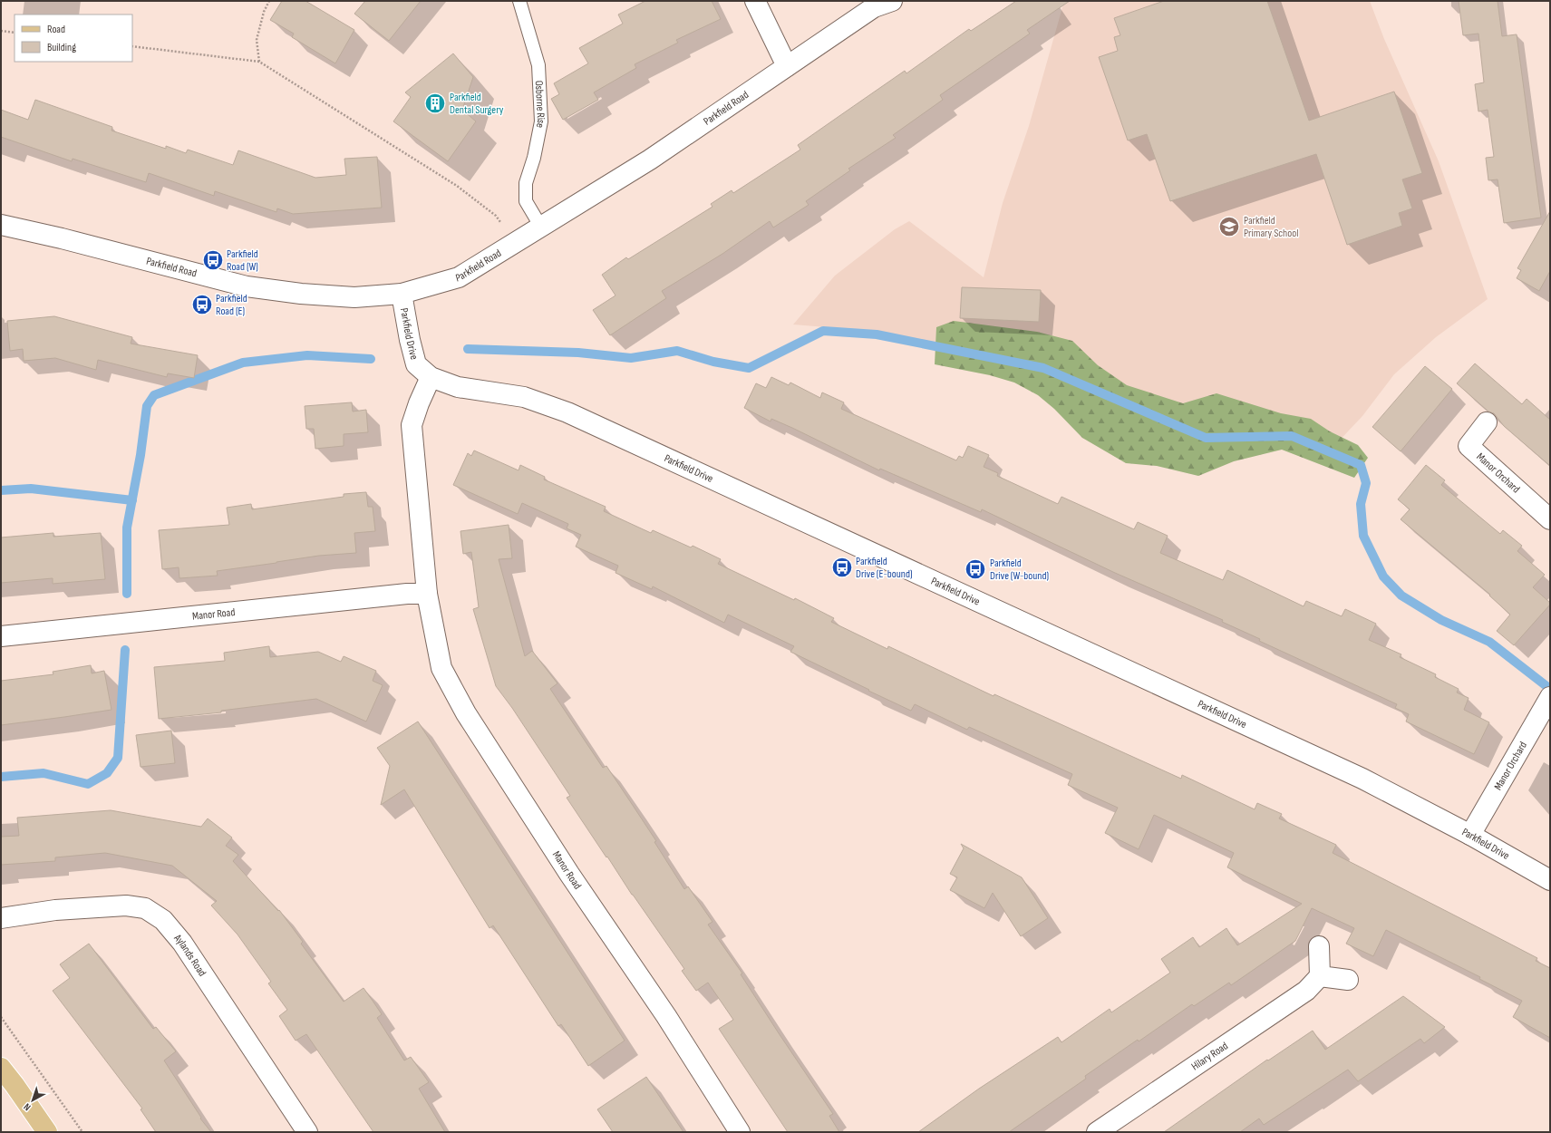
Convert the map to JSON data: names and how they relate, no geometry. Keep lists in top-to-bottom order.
{
  "streets": {
    "street": [
      "Parkfield Road",
      "Parkfield Drive",
      "Manor Orchard",
      "Manor Road",
      "Aylands Road",
      "Hilary Road"
    ],
    "lane": ["Osborne Rise"]
  },
  "crossings": [
    ["Osborne Rise", "Parkfield Road"],
    ["Parkfield Road", "Parkfield Drive"],
    ["Parkfield Drive", "Manor Orchard"],
    ["Parkfield Drive", "Manor Road"]
  ],
  "places": {
    "building": ["Parkfield Dental Surgery"],
    "school or university": ["Parkfield Primary School"],
    "bus stop": [
      "Parkfield Road (W)",
      "Parkfield Road (E)",
      "Parkfield Drive (E-bound)",
      "Parkfield Drive (W-bound)"
    ]
  },
  "legend": ["Road", "Building"],
  "north": "bottom left"
}
